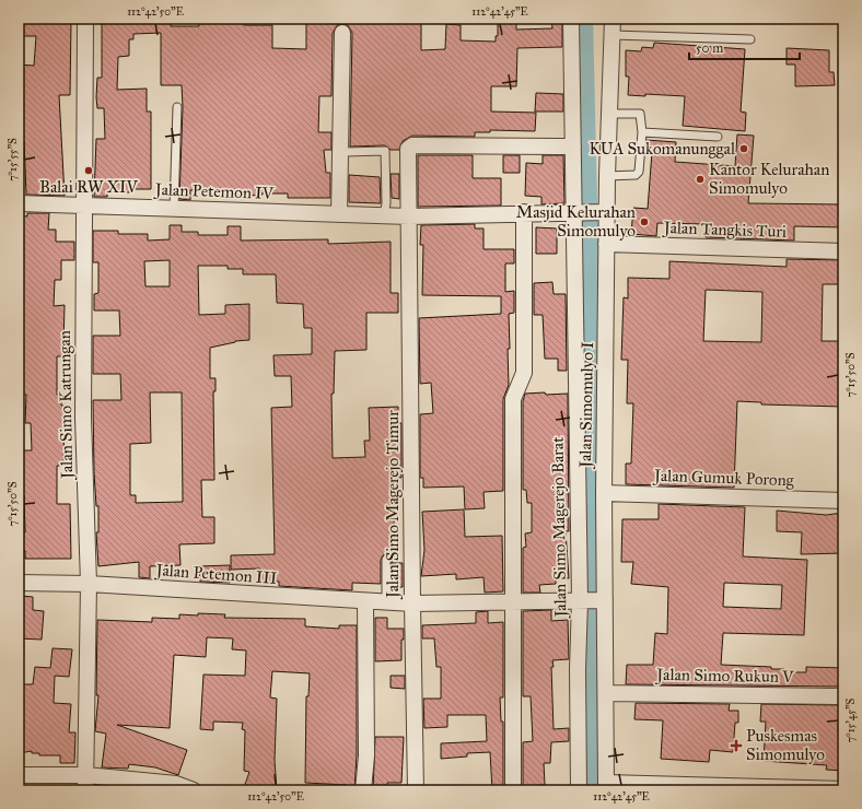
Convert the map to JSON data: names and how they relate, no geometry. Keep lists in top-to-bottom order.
{
  "streets": {
    "street": [
      "Jalan Petemon IV",
      "Jalan Tangkis Turi",
      "Jalan Simo Katrungan",
      "Jalan Simomulyo I",
      "Jalan Gumuk Porong",
      "Jalan Simo Magerejo Timur",
      "Jalan Simo Magerejo Barat",
      "Jalan Petemon III",
      "Jalan Simo Rukun V"
    ]
  },
  "crossings": [
    ["Jalan Petemon IV", "Jalan Simo Katrungan"],
    ["Jalan Petemon IV", "Jalan Simomulyo I"],
    ["Jalan Petemon IV", "Jalan Simo Magerejo Timur"],
    ["Jalan Petemon IV", "Jalan Simo Magerejo Barat"],
    ["Jalan Tangkis Turi", "Jalan Simomulyo I"],
    ["Jalan Simo Katrungan", "Jalan Petemon III"],
    ["Jalan Simomulyo I", "Jalan Gumuk Porong"],
    ["Jalan Simomulyo I", "Jalan Petemon III"],
    ["Jalan Simomulyo I", "Jalan Simo Rukun V"],
    ["Jalan Simo Magerejo Timur", "Jalan Simo Magerejo Barat"],
    ["Jalan Simo Magerejo Timur", "Jalan Petemon III"],
    ["Jalan Simo Magerejo Barat", "Jalan Petemon III"]
  ],
  "places": {
    "other": [
      "KUA Sukomanunggal",
      "Balai RW XIV",
      "Kantor Kelurahan Simomulyo",
      "Masjid Kelurahan Simomulyo"
    ],
    "health": ["Puskesmas Simomulyo"]
  },
  "scale_bar": "50 m",
  "coordinates": [
    "112°42'50\"E",
    "112°42'45\"E",
    "7°15'55\"S",
    "7°15'50\"S",
    "7°15'45\"S"
  ]
}
